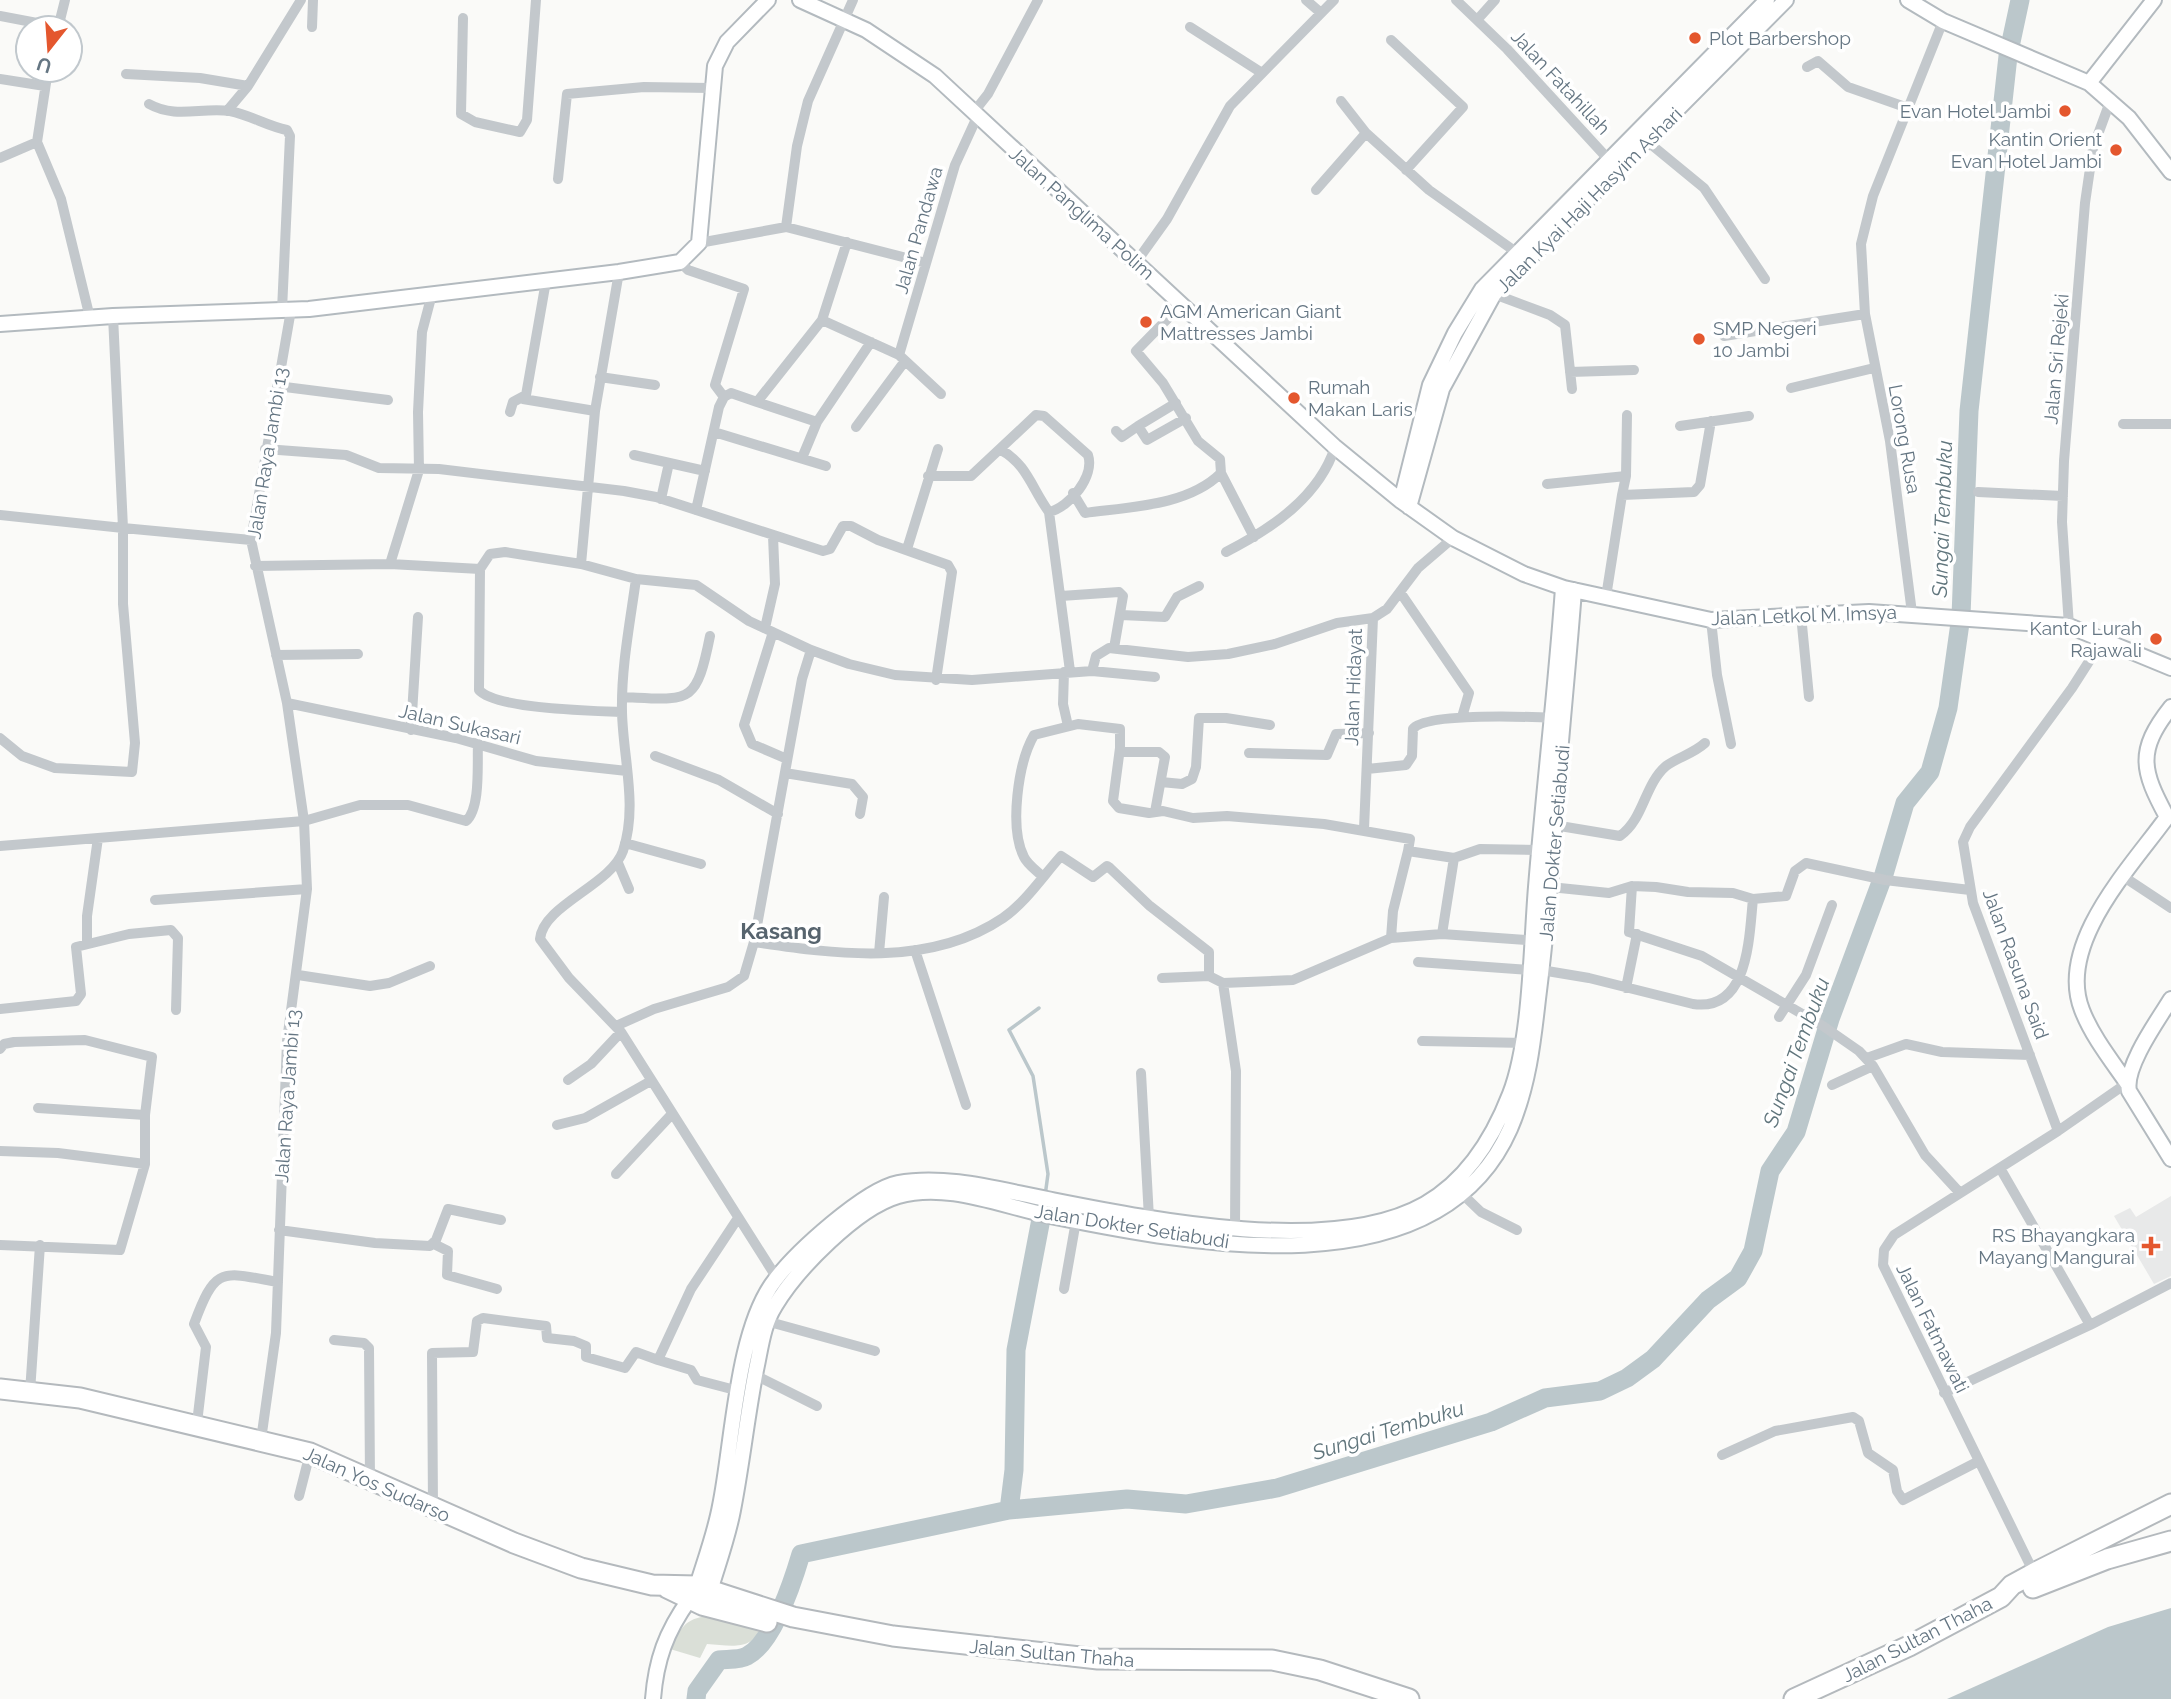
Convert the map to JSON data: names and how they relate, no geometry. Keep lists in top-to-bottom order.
{
  "streets": {
    "highway": ["Jalan Yos Sudarso", "Jalan Sultan Thaha"],
    "street": [
      "Jalan Fatahillah",
      "Jalan Kyai Haji Hasyim Ashari",
      "Jalan Panglima Polim",
      "Jalan Pandawa",
      "Jalan Sri Rejeki",
      "Lorong Rusa",
      "Jalan Raya Jambi 13",
      "Jalan Letkol M. Imsya",
      "Jalan Hidayat",
      "Jalan Sukasari",
      "Jalan Dokter Setiabudi",
      "Jalan Rasuna Said",
      "Jalan Fatmawati"
    ]
  },
  "crossings": [
    ["Jalan Fatahillah", "Jalan Kyai Haji Hasyim Ashari"],
    ["Jalan Kyai Haji Hasyim Ashari", "Jalan Panglima Polim"],
    ["Jalan Kyai Haji Hasyim Ashari", "Jalan Letkol M. Imsya"],
    ["Jalan Panglima Polim", "Jalan Pandawa"],
    ["Jalan Panglima Polim", "Jalan Letkol M. Imsya"],
    ["Jalan Sri Rejeki", "Jalan Letkol M. Imsya"],
    ["Lorong Rusa", "Jalan Letkol M. Imsya"],
    ["Jalan Raya Jambi 13", "Jalan Sukasari"],
    ["Jalan Raya Jambi 13", "Jalan Yos Sudarso"],
    ["Jalan Letkol M. Imsya", "Jalan Hidayat"],
    ["Jalan Letkol M. Imsya", "Jalan Dokter Setiabudi"],
    ["Jalan Letkol M. Imsya", "Jalan Rasuna Said"],
    ["Jalan Dokter Setiabudi", "Jalan Yos Sudarso"],
    ["Jalan Dokter Setiabudi", "Jalan Sultan Thaha"],
    ["Jalan Rasuna Said", "Jalan Fatmawati"],
    ["Jalan Yos Sudarso", "Jalan Sultan Thaha"]
  ],
  "districts": ["Kasang"],
  "water": ["Sungai Tembuku"],
  "places": {
    "other": [
      "Plot Barbershop",
      "Evan Hotel Jambi",
      "Kantin Orient Evan Hotel Jambi",
      "AGM American Giant Mattresses Jambi",
      "SMP Negeri 10 Jambi",
      "Rumah Makan Laris",
      "Kantor Lurah Rajawali"
    ],
    "health": ["RS Bhayangkara Mayang Mangurai"]
  },
  "north": "bottom"
}
